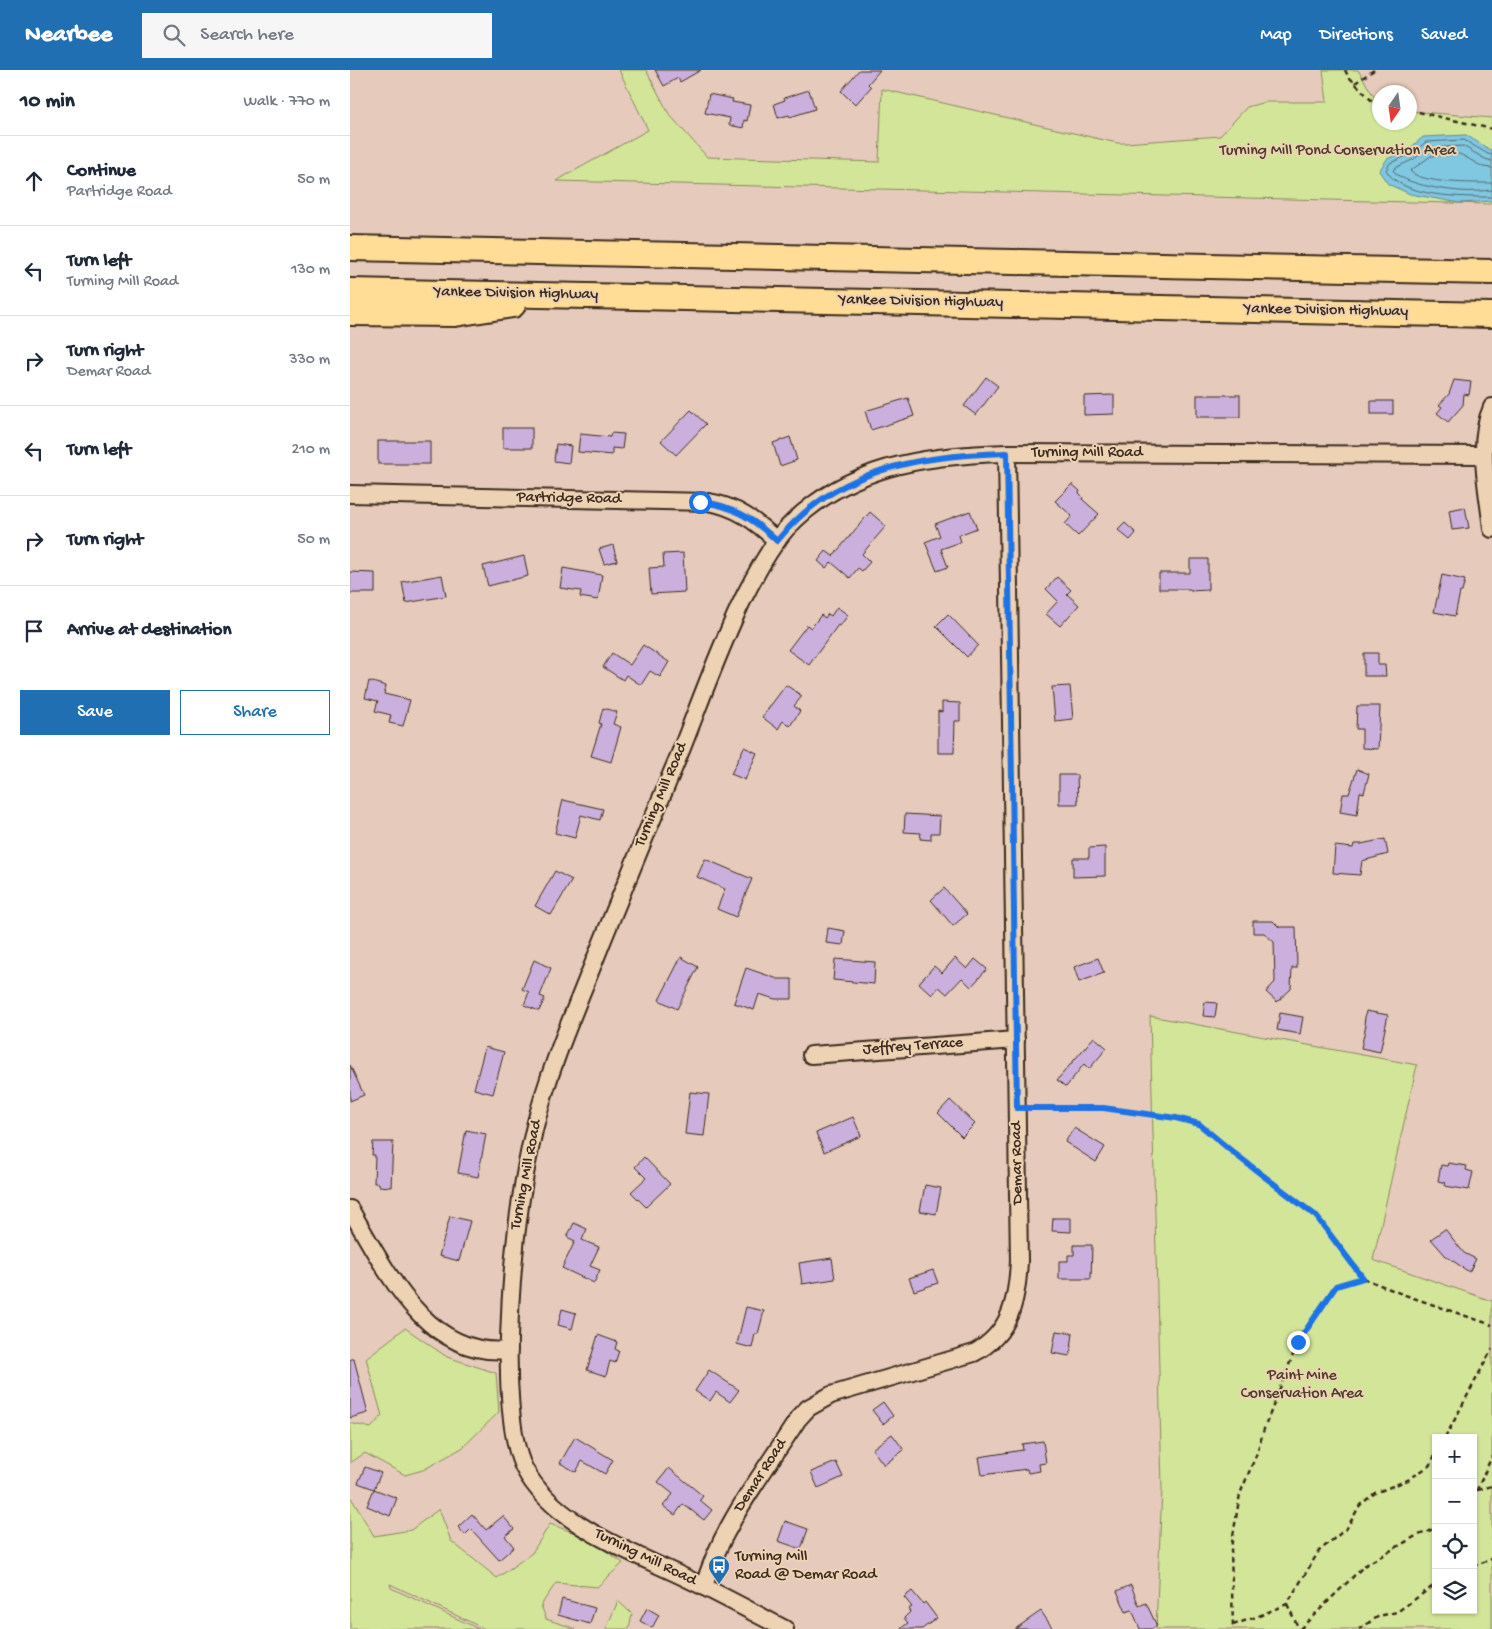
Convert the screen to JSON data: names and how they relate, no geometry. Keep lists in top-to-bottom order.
{
  "streets": {
    "highway": ["Yankee Division Highway"],
    "street": [
      "Turning Mill Road",
      "Partridge Road",
      "Jeffrey Terrace",
      "Demar Road"
    ]
  },
  "crossings": [
    ["Turning Mill Road", "Partridge Road"],
    ["Turning Mill Road", "Demar Road"],
    ["Jeffrey Terrace", "Demar Road"]
  ],
  "parks": ["Turning Mill Pond Conservation Area", "Paint Mine Conservation Area"],
  "places": {
    "bus stop": ["Turning Mill Road @ Demar Road"]
  },
  "north": "bottom",
  "page": {
    "header": "Nearbee",
    "search": "Search here",
    "nav": ["Map", "Directions", "Saved"],
    "heading": ["10 min", "Walk · 770 m"],
    "list": [
      ["Continue", "Partridge Road", "50 m"],
      ["Turn left", "Turning Mill Road", "130 m"],
      ["Turn right", "Demar Road", "330 m"],
      ["Turn left", "210 m"],
      ["Turn right", "50 m"],
      "Arrive at destination"
    ],
    "buttons": ["Save", "Share"],
    "map_buttons": ["+", "−"]
  }
}
